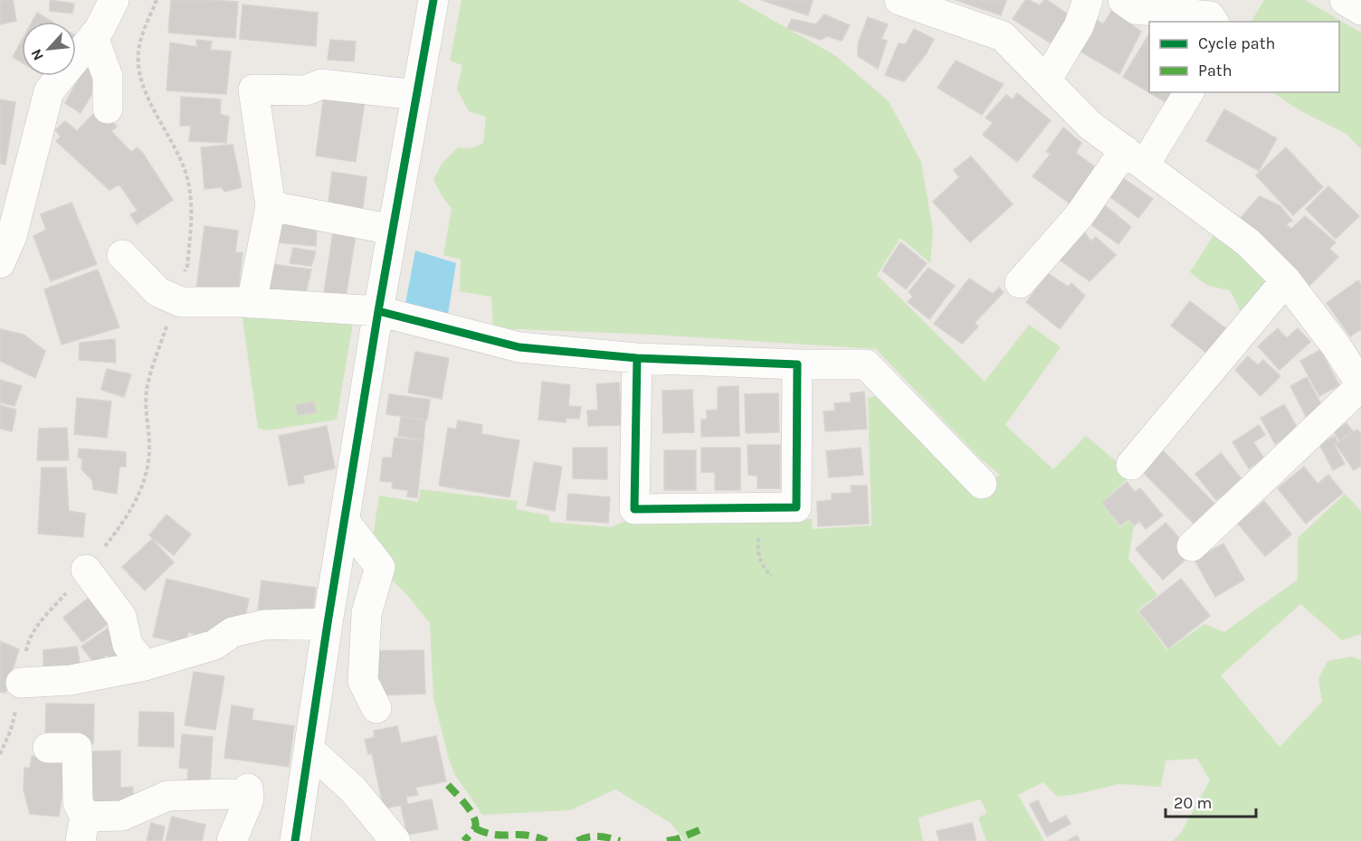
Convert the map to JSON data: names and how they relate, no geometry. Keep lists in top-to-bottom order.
{
  "legend": ["Cycle path", "Path"],
  "scale_bar": "20 m",
  "north": "bottom left"
}
